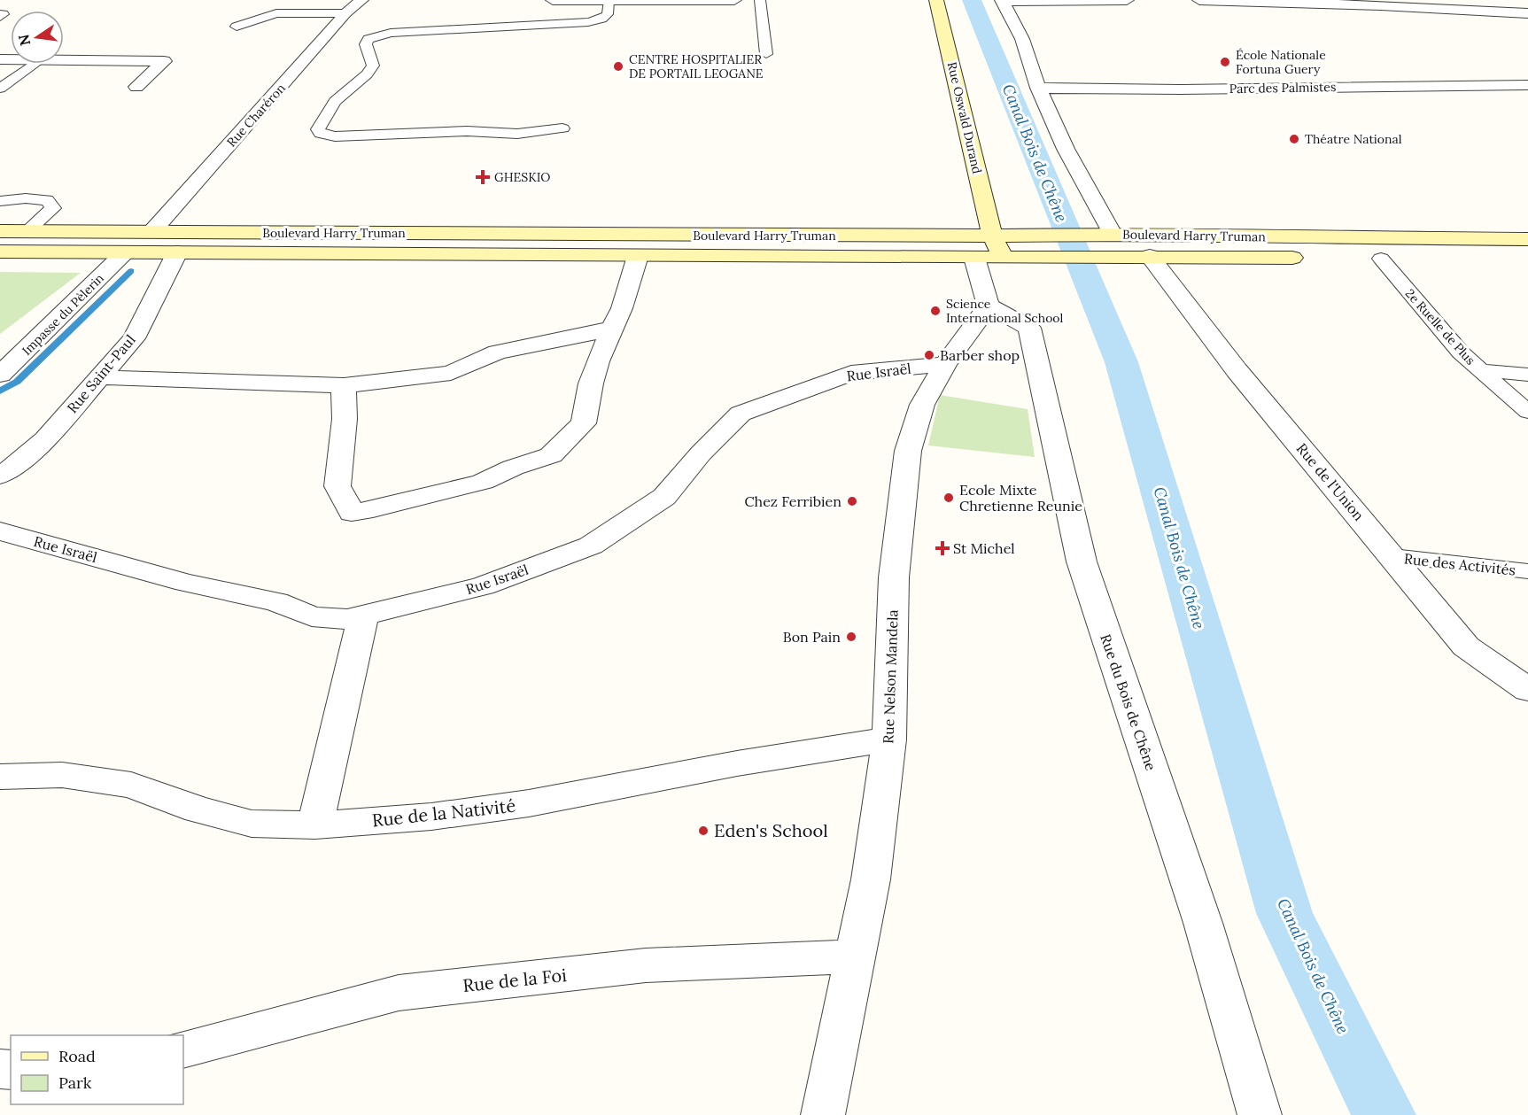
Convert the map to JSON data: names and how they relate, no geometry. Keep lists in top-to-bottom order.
{
  "streets": {
    "main road": ["Rue Oswald Durand", "Boulevard Harry Truman"],
    "street": [
      "Parc des Palmistes",
      "Rue Charéron",
      "Impasse du Pèlerin",
      "Rue Israël",
      "Rue Saint-Paul",
      "Rue de l'Union",
      "Rue Nelson Mandela",
      "Rue du Bois de Chêne",
      "Rue de la Nativité",
      "Rue de la Foi"
    ],
    "lane": ["2e Ruelle de Plus", "Rue des Activités"]
  },
  "crossings": [
    ["Rue Charéron", "Boulevard Harry Truman"],
    ["Rue Oswald Durand", "Boulevard Harry Truman"],
    ["Boulevard Harry Truman", "Impasse du Pèlerin"],
    ["Boulevard Harry Truman", "Rue Saint-Paul"],
    ["Boulevard Harry Truman", "Rue de l'Union"],
    ["Rue Israël", "Rue Nelson Mandela"],
    ["Rue de l'Union", "Rue des Activités"],
    ["Rue Nelson Mandela", "Rue du Bois de Chêne"],
    ["Rue Nelson Mandela", "Rue de la Nativité"],
    ["Rue Nelson Mandela", "Rue de la Foi"]
  ],
  "water": ["Canal Bois de Chêne"],
  "places": {
    "other": [
      "École Nationale Fortuna Guery",
      "CENTRE HOSPITALIER DE PORTAIL LEOGANE",
      "Théatre National",
      "Science International School",
      "Barber shop",
      "Ecole Mixte Chretienne Reunie",
      "Chez Ferribien",
      "Bon Pain",
      "Eden's School"
    ],
    "health": ["GHESKIO", "St Michel"]
  },
  "legend": ["Road", "Park"],
  "north": "left"
}
